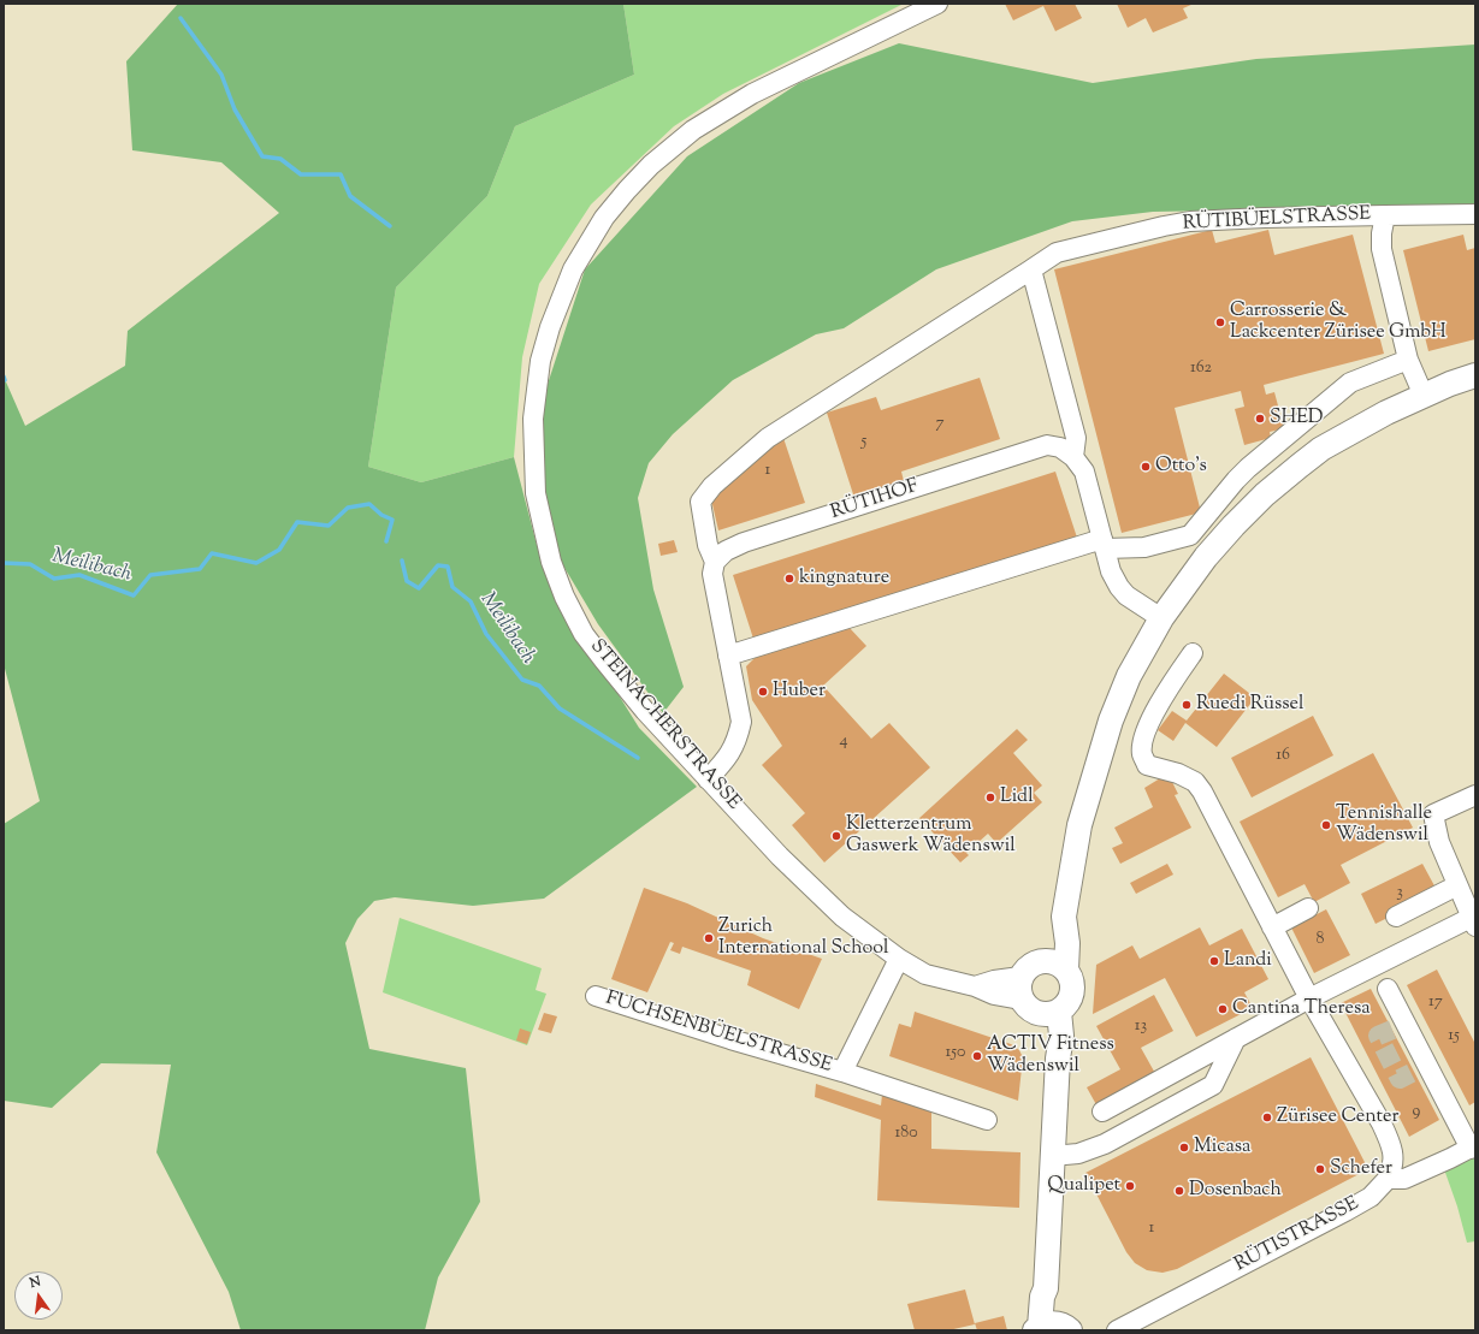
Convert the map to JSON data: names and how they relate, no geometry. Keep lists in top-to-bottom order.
{
  "streets": {
    "street": [
      "RÜTIBÜELSTRASSE",
      "RÜTIHOF",
      "STEINACHERSTRASSE",
      "FUCHSENBÜELSTRASSE",
      "RÜTISTRASSE"
    ]
  },
  "crossings": [
    ["RÜTIBÜELSTRASSE", "RÜTIHOF"],
    ["STEINACHERSTRASSE", "FUCHSENBÜELSTRASSE"]
  ],
  "water": ["Meilibach"],
  "places": [
    "Carrosserie & Lackcenter Zürisee GmbH",
    "SHED",
    "Otto's",
    "kingnature",
    "Huber",
    "Ruedi Rüssel",
    "Lidl",
    "Tennishalle Wädenswil",
    "Kletterzentrum Gaswerk Wädenswil",
    "Zurich International School",
    "Landi",
    "Cantina Theresa",
    "ACTIV Fitness Wädenswil",
    "Zürisee Center",
    "Micasa",
    "Schefer",
    "Qualipet",
    "Dosenbach"
  ],
  "house_numbers": [
    "162",
    "7",
    "5",
    "1",
    "4",
    "16",
    "3",
    "8",
    "17",
    "13",
    "15",
    "150",
    "9",
    "180",
    "1"
  ],
  "north": "top"
}
